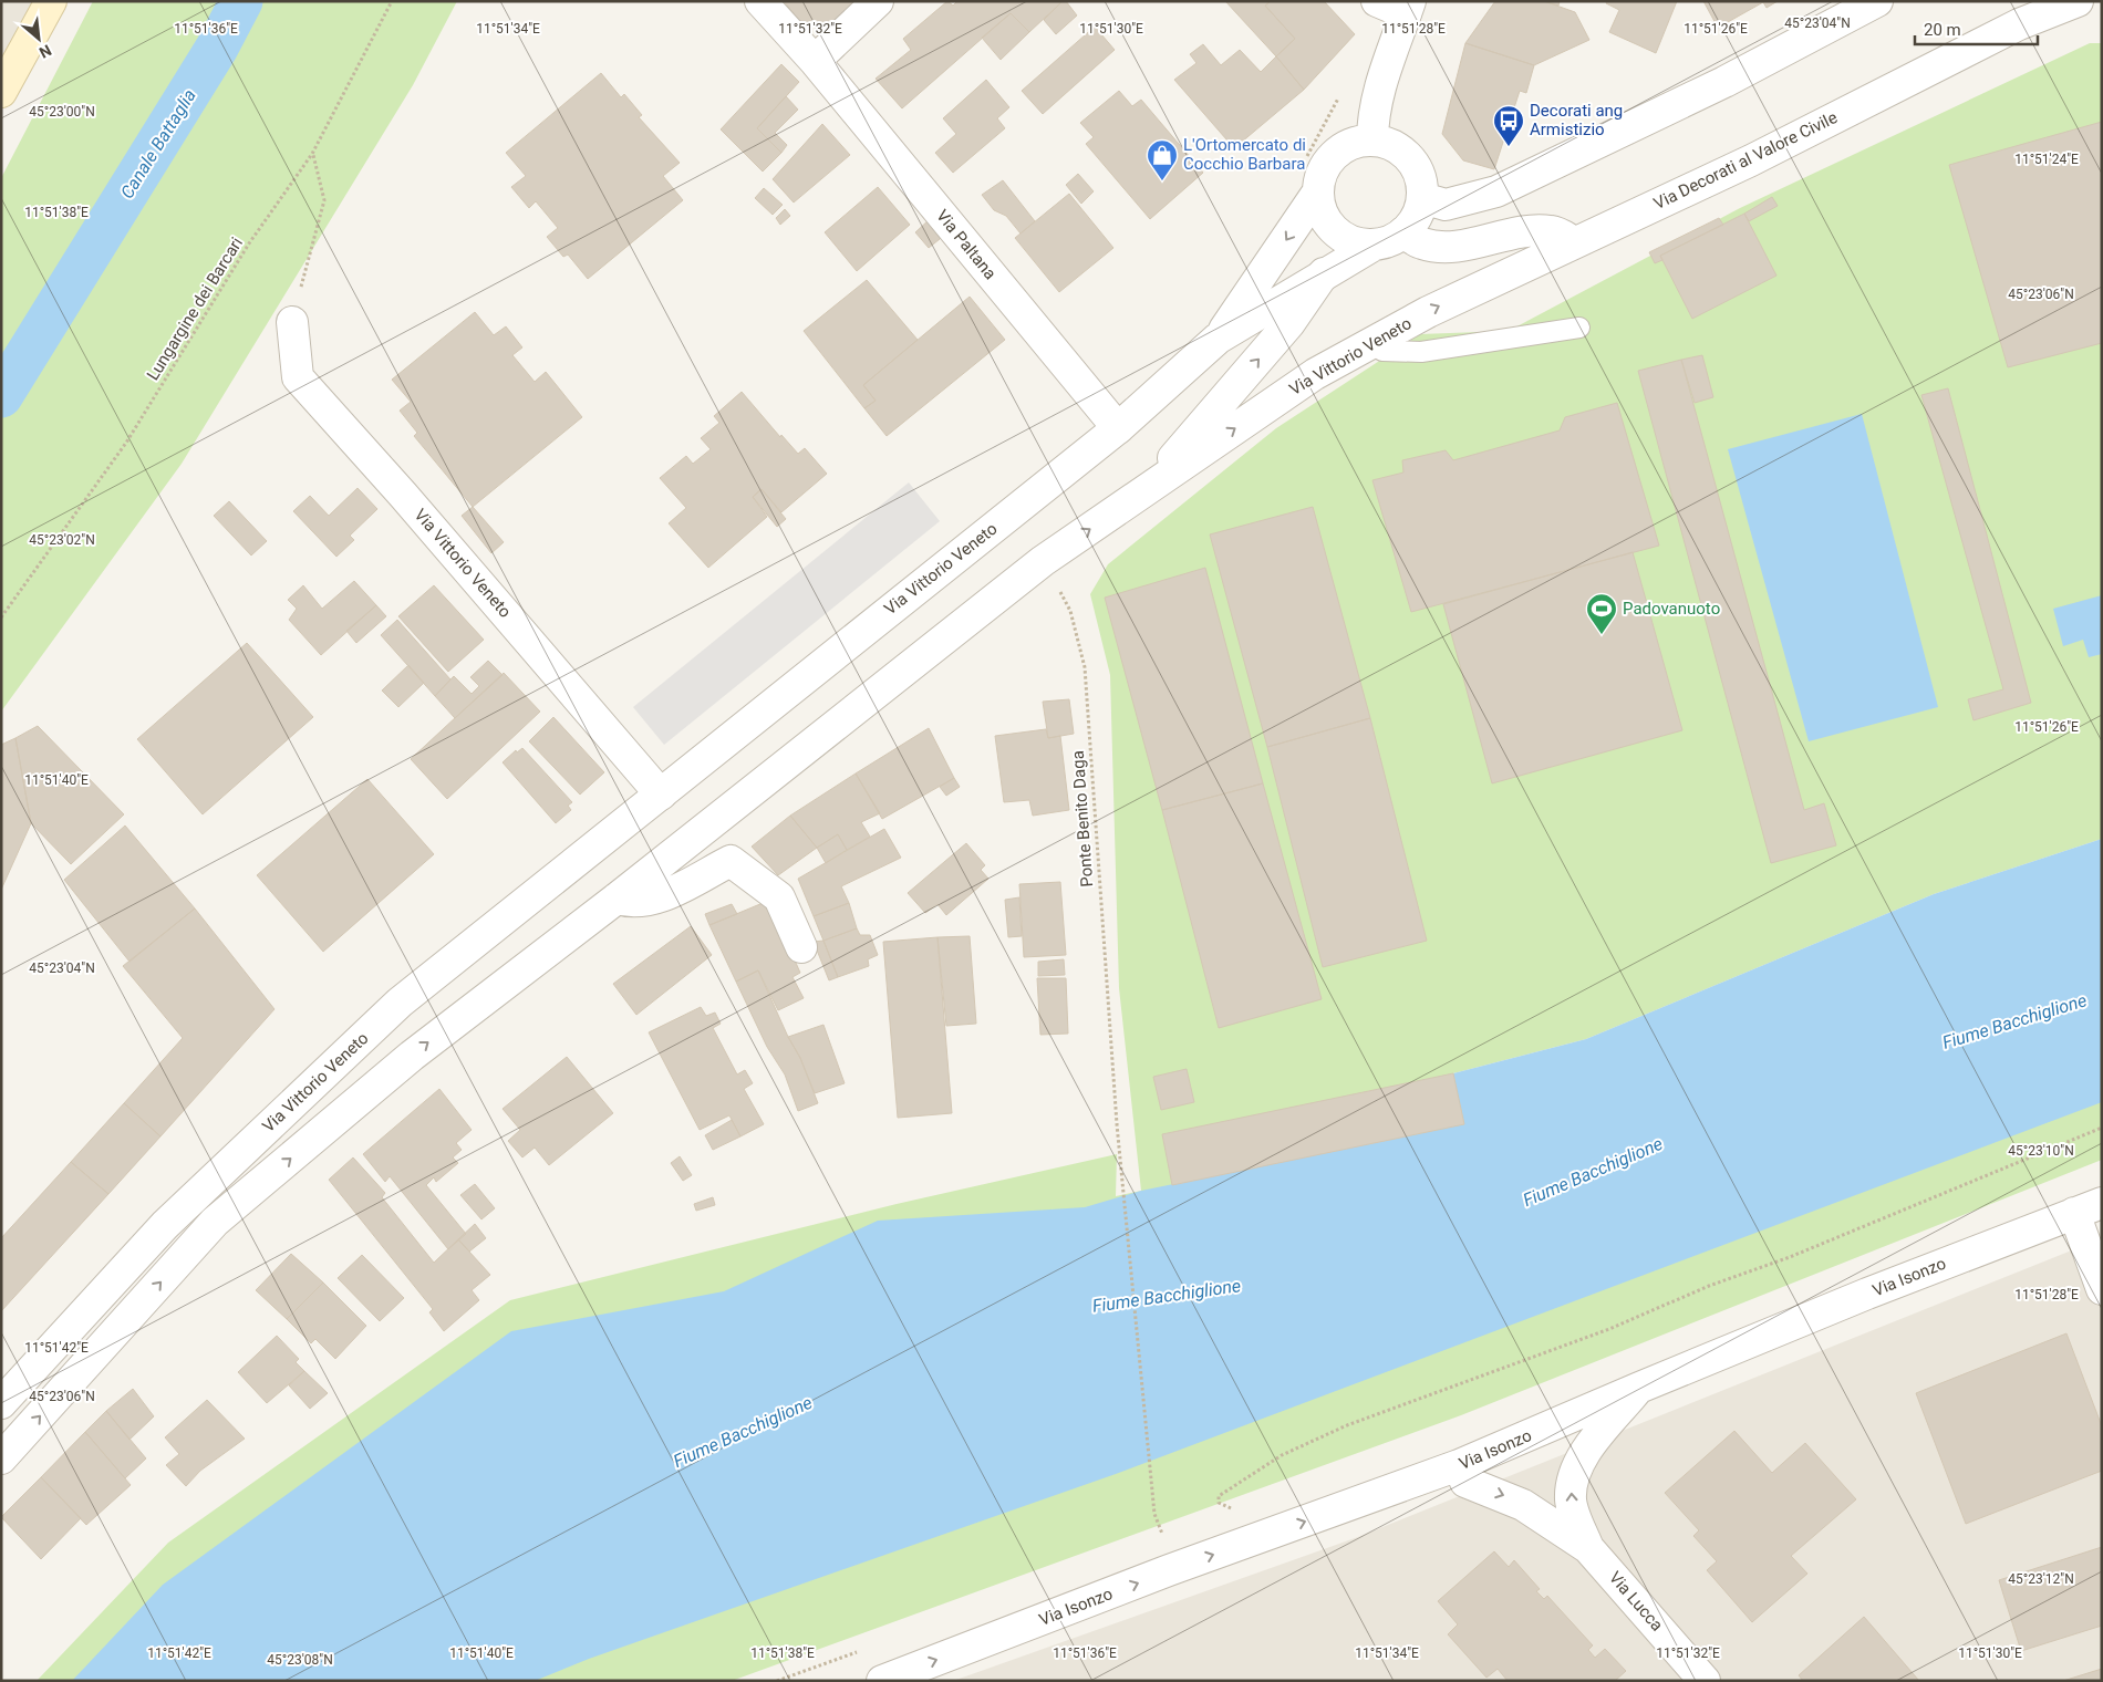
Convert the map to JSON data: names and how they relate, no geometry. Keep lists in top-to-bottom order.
{
  "streets": {
    "street": [
      "Via Decorati al Valore Civile",
      "Via Paltana",
      "Via Vittorio Veneto",
      "Via Isonzo",
      "Via Lucca"
    ],
    "path": ["Lungargine dei Barcari", "Ponte Benito Daga"]
  },
  "crossings": [
    ["Via Decorati al Valore Civile", "Via Vittorio Veneto"],
    ["Via Paltana", "Via Vittorio Veneto"],
    ["Via Isonzo", "Via Lucca"]
  ],
  "one_way": ["Via Isonzo"],
  "water": ["Canale Battaglia", "Fiume Bacchiglione"],
  "places": {
    "bus stop": ["Decorati ang Armistizio"],
    "shop": ["L'Ortomercato di Cocchio Barbara"],
    "sports": ["Padovanuoto"]
  },
  "scale_bar": "20 m",
  "north": "bottom right",
  "coordinates": [
    "45°23'04\"N",
    "11°51'36\"E",
    "11°51'34\"E",
    "11°51'32\"E",
    "11°51'30\"E",
    "11°51'28\"E",
    "11°51'26\"E",
    "45°23'00\"N",
    "11°51'24\"E",
    "11°51'38\"E",
    "45°23'06\"N",
    "45°23'02\"N",
    "11°51'40\"E",
    "45°23'10\"N",
    "11°51'42\"E",
    "45°23'12\"N",
    "45°23'08\"N"
  ]
}
